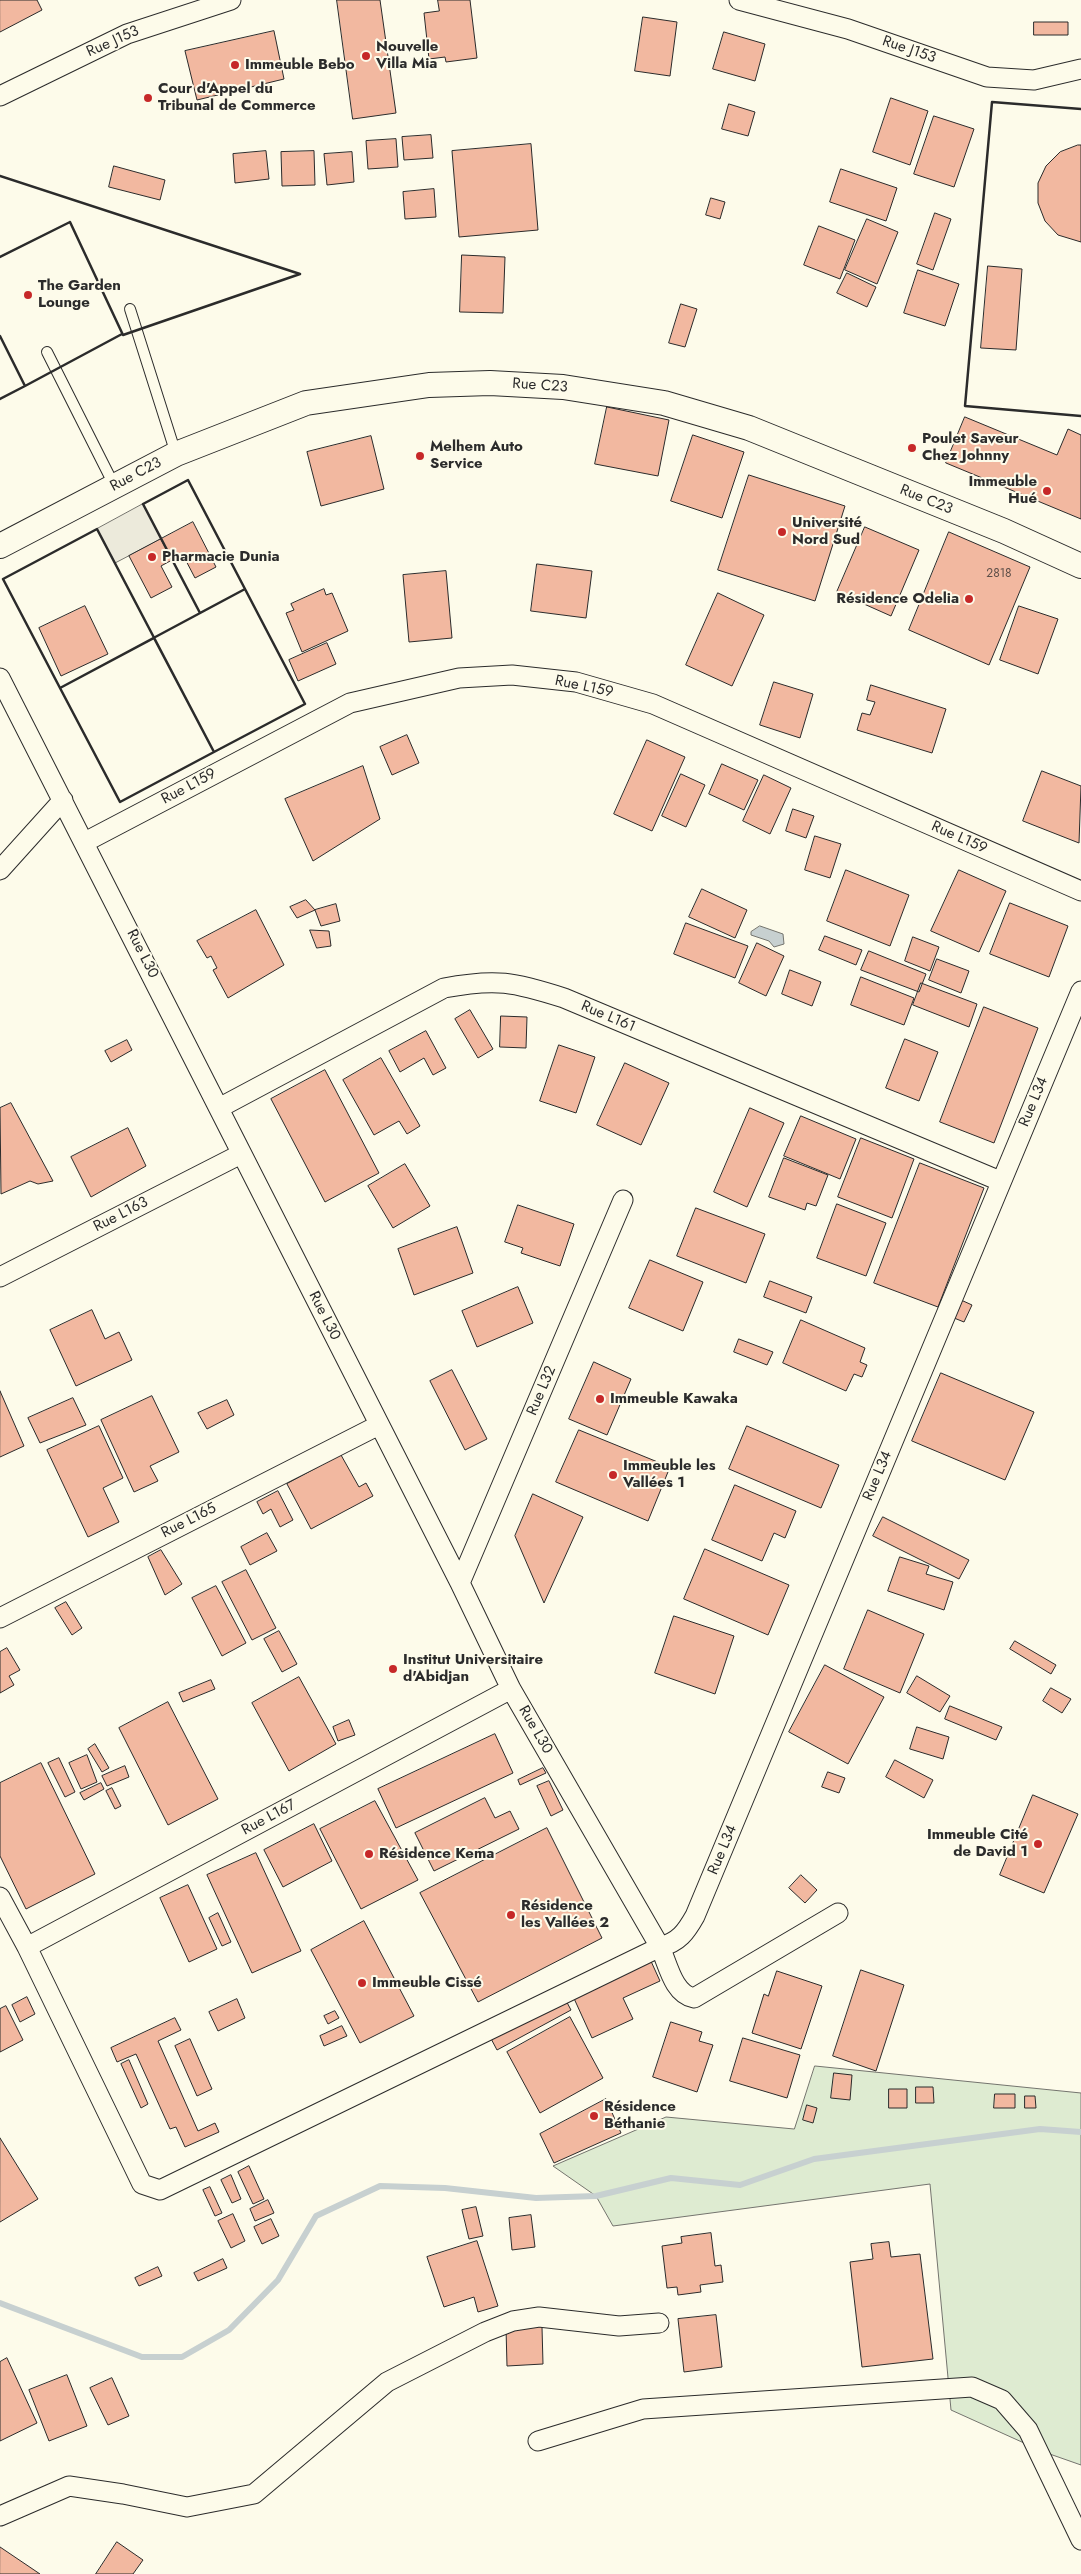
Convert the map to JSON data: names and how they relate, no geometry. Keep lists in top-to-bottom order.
{
  "streets": {
    "street": [
      "Rue J153",
      "Rue C23",
      "Rue L159",
      "Rue L30",
      "Rue L161",
      "Rue L34",
      "Rue L163",
      "Rue L32",
      "Rue L165",
      "Rue L167"
    ]
  },
  "crossings": [
    ["Rue L159", "Rue L30"],
    ["Rue L30", "Rue L161"],
    ["Rue L30", "Rue L34"],
    ["Rue L30", "Rue L163"],
    ["Rue L30", "Rue L32"],
    ["Rue L30", "Rue L165"],
    ["Rue L30", "Rue L167"],
    ["Rue L161", "Rue L34"],
    ["Rue L34", "Rue L167"]
  ],
  "places": [
    "Nouvelle Villa Mia",
    "Immeuble Bebo",
    "Cour d'Appel du Tribunal de Commerce",
    "The Garden Lounge",
    "Poulet Saveur Chez Johnny",
    "Melhem Auto Service",
    "Immeuble Hué",
    "Université Nord Sud",
    "Pharmacie Dunia",
    "Résidence Odelia",
    "Immeuble Kawaka",
    "Immeuble les Vallées 1",
    "Institut Universitaire d'Abidjan",
    "Immeuble Cité de David 1",
    "Résidence Kema",
    "Résidence les Vallées 2",
    "Immeuble Cissé",
    "Résidence Béthanie"
  ],
  "house_numbers": ["2818"]
}
